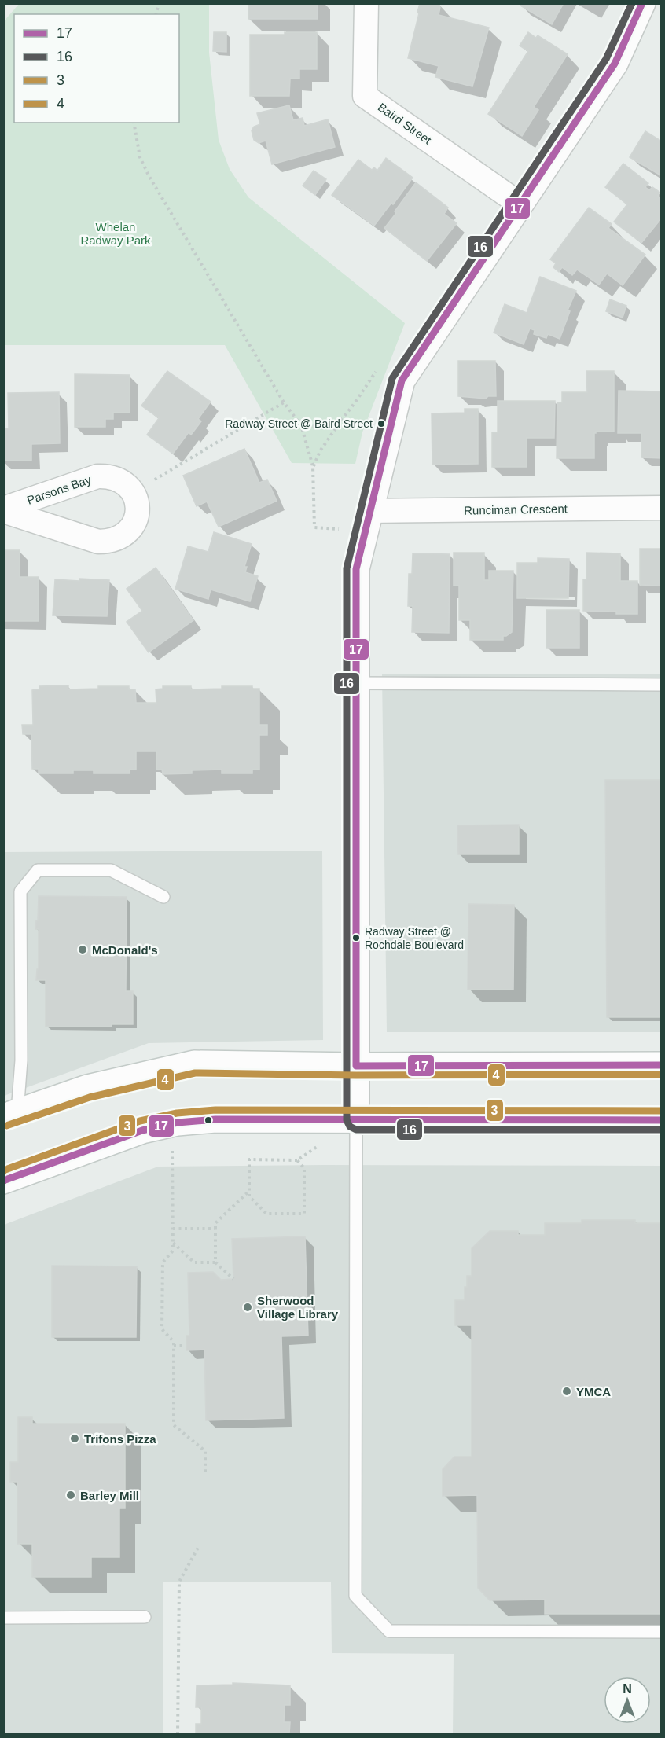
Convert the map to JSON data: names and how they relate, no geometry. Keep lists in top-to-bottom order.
{
  "streets": {
    "street": ["Baird Street", "Parsons Bay", "Runciman Crescent"]
  },
  "parks": ["Whelan Radway Park"],
  "places": [
    "Radway Street @ Baird Street",
    "Radway Street @ Rochdale Boulevard",
    "McDonald's",
    "Sherwood Village Library",
    "YMCA",
    "Trifons Pizza",
    "Barley Mill"
  ],
  "lines": [
    "transit line 17",
    "transit line 16",
    "transit line 4",
    "transit line 3"
  ],
  "legend": [
    "17",
    "16",
    "3",
    "4"
  ],
  "north": "top"
}
